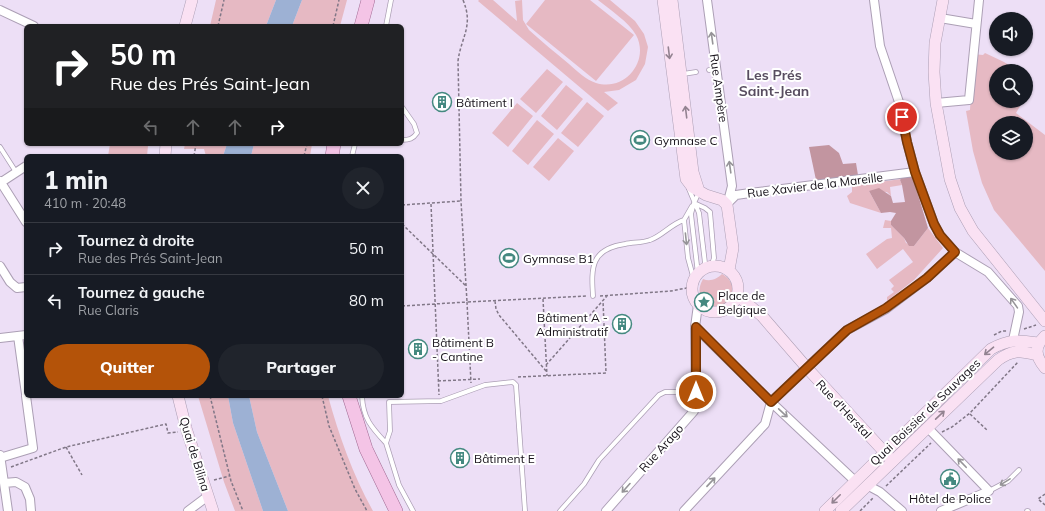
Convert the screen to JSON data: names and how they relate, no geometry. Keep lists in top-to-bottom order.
{
  "streets": {
    "main road": [
      "Rue Ampère",
      "Rue d'Herstal",
      "Quai Boissier de Sauvages",
      "Quai de Bilina"
    ],
    "street": ["Rue Xavier de la Mareille", "Rue Arago"]
  },
  "crossings": [
    ["Rue Ampère", "Rue Xavier de la Mareille"],
    ["Rue Ampère", "Rue d'Herstal"],
    ["Rue Ampère", "Rue Arago"],
    ["Rue d'Herstal", "Quai Boissier de Sauvages"],
    ["Rue d'Herstal", "Rue Arago"]
  ],
  "one_way": ["Rue Ampère"],
  "districts": ["Les Prés Saint-Jean"],
  "places": {
    "building": [
      "Bâtiment I",
      "Bâtiment A - Administratif",
      "Bâtiment B - Cantine",
      "Bâtiment E"
    ],
    "sports": ["Gymnase C", "Gymnase B1"],
    "place": ["Place de Belgique"],
    "public building": ["Hôtel de Police"]
  },
  "page": {
    "turn": ["50 m", "Rue des Prés Saint-Jean"],
    "heading": ["1 min", "410 m · 20:48"],
    "list": [
      {
        "name": "Tournez à droite",
        "note": "Rue des Prés Saint-Jean",
        "value": "50 m"
      },
      {
        "name": "Tournez à gauche",
        "note": "Rue Claris",
        "value": "80 m"
      }
    ],
    "buttons": ["Quitter", "Partager"]
  }
}
